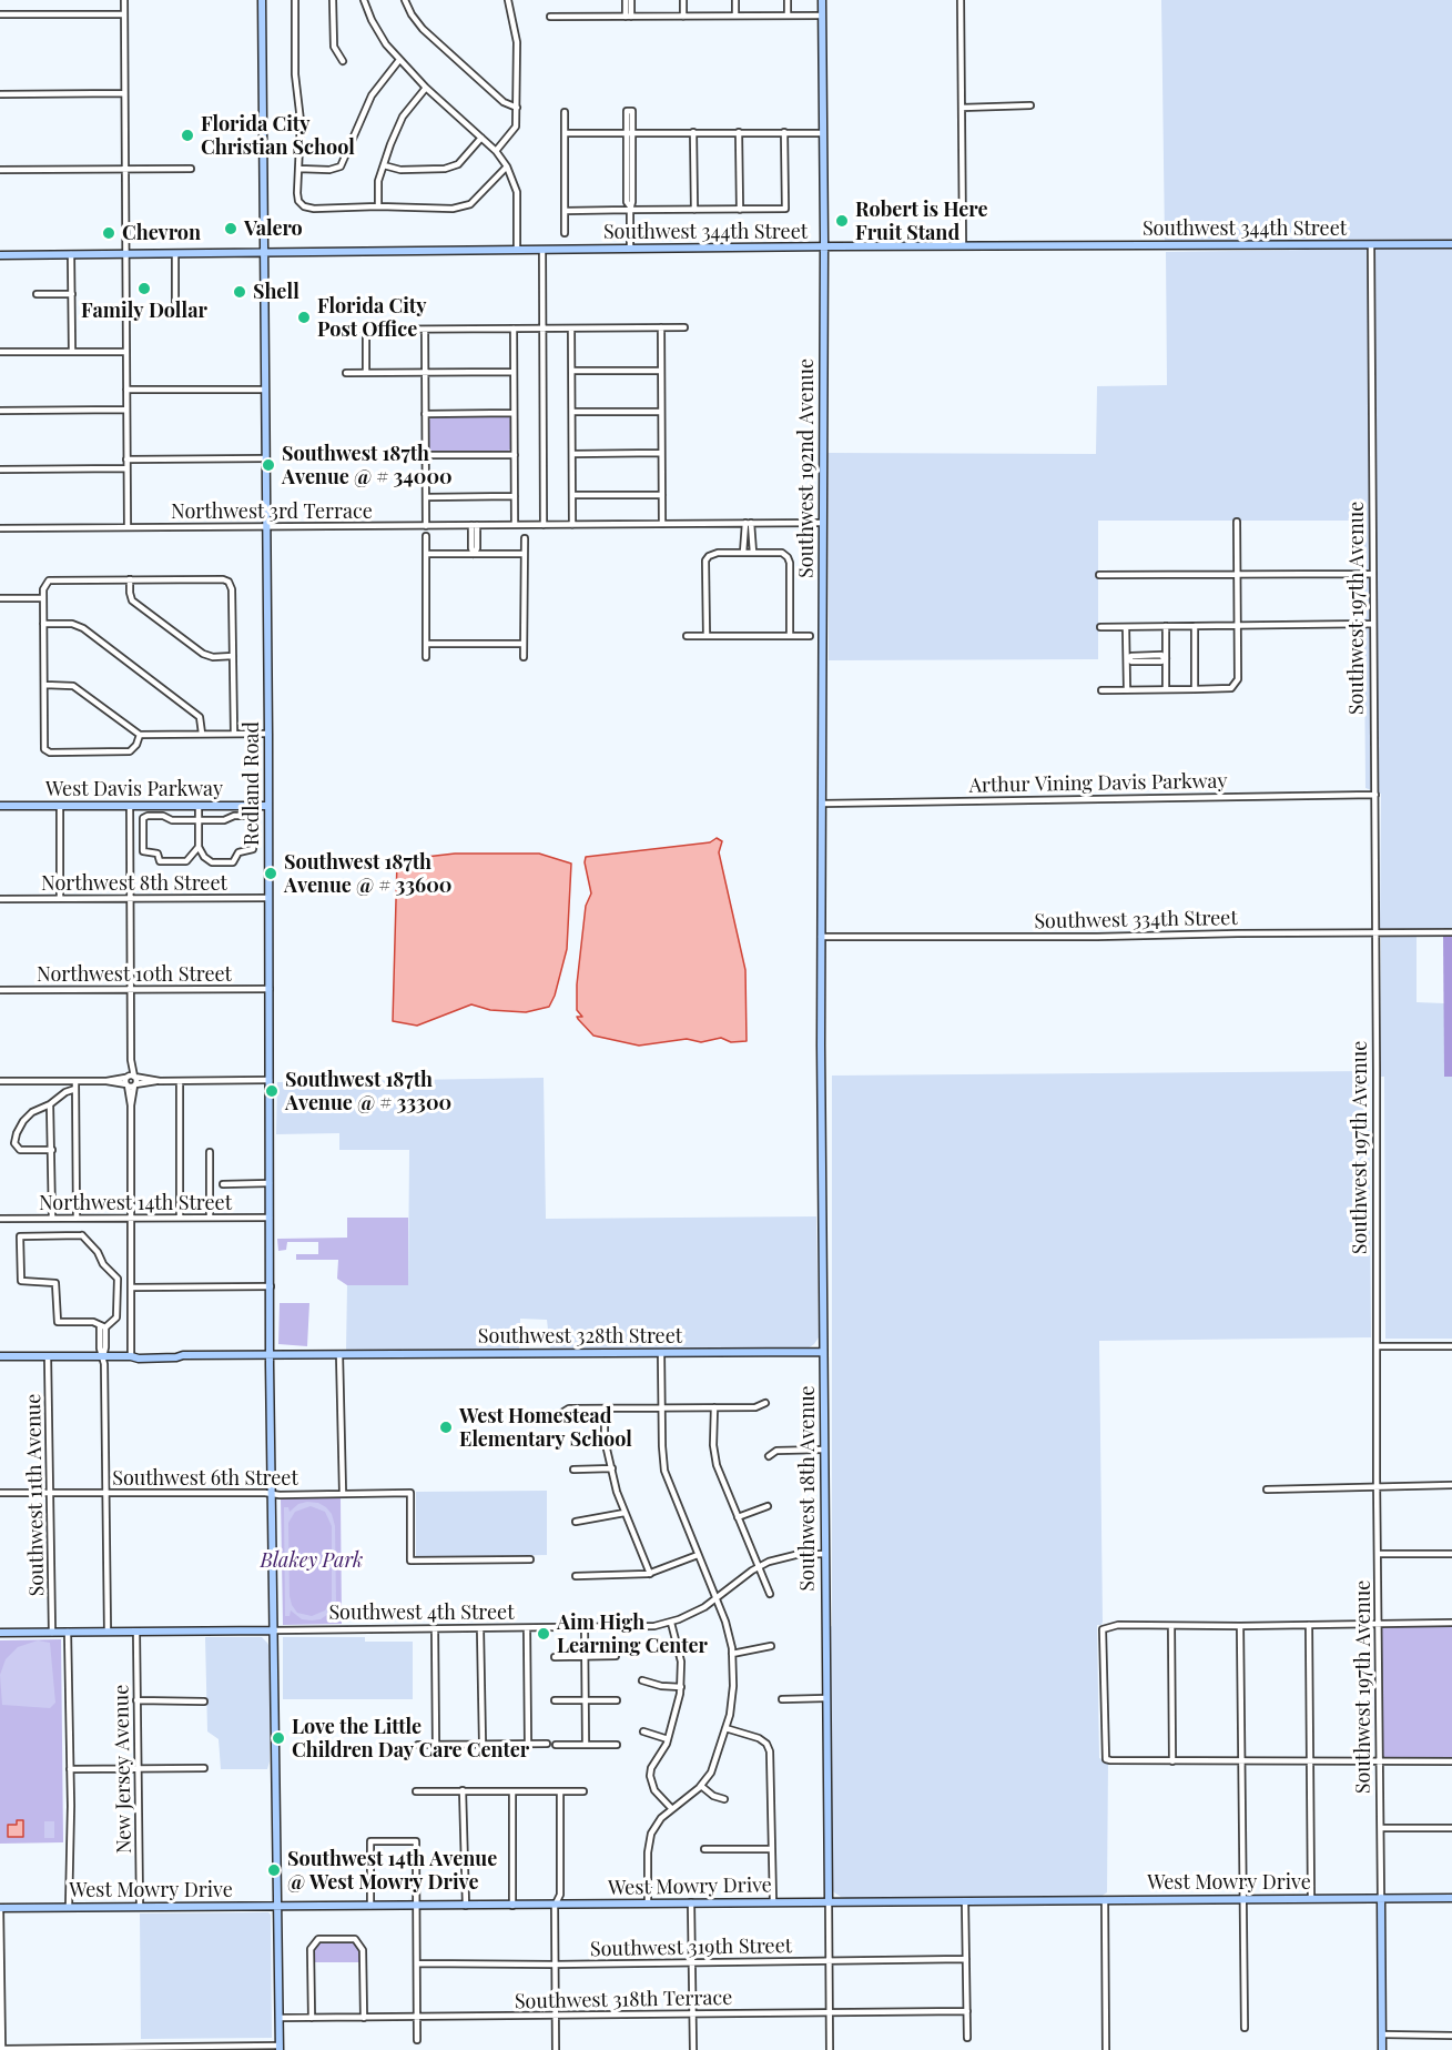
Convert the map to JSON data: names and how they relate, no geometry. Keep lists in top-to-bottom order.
{
  "streets": {
    "street": [
      "Southwest 344th Street",
      "Southwest 192nd Avenue",
      "Northwest 3rd Terrace",
      "Southwest 197th Avenue",
      "Redland Road",
      "Arthur Vining Davis Parkway",
      "West Davis Parkway",
      "Northwest 8th Street",
      "Southwest 334th Street",
      "Northwest 10th Street",
      "Northwest 14th Street",
      "Southwest 328th Street",
      "Southwest 6th Street",
      "Southwest 18th Avenue",
      "Southwest 11th Avenue",
      "Southwest 4th Street",
      "New Jersey Avenue",
      "West Mowry Drive",
      "Southwest 319th Street",
      "Southwest 318th Terrace"
    ]
  },
  "crossings": [
    ["Southwest 344th Street", "Southwest 192nd Avenue"],
    ["Southwest 344th Street", "Southwest 197th Avenue"],
    ["Southwest 344th Street", "Redland Road"],
    ["Southwest 192nd Avenue", "Arthur Vining Davis Parkway"],
    ["Southwest 192nd Avenue", "Southwest 334th Street"],
    ["Southwest 192nd Avenue", "Southwest 18th Avenue"],
    ["Northwest 3rd Terrace", "Redland Road"],
    ["Southwest 197th Avenue", "Arthur Vining Davis Parkway"],
    ["Southwest 197th Avenue", "Southwest 334th Street"],
    ["Southwest 197th Avenue", "West Mowry Drive"],
    ["Redland Road", "West Davis Parkway"],
    ["Redland Road", "Northwest 8th Street"],
    ["Redland Road", "Northwest 10th Street"],
    ["Redland Road", "Northwest 14th Street"],
    ["Redland Road", "Southwest 328th Street"],
    ["Redland Road", "Southwest 6th Street"],
    ["Redland Road", "Southwest 4th Street"],
    ["Redland Road", "West Mowry Drive"],
    ["Redland Road", "Southwest 318th Terrace"],
    ["Southwest 334th Street", "Southwest 18th Avenue"],
    ["Southwest 328th Street", "Southwest 18th Avenue"],
    ["Southwest 328th Street", "Southwest 11th Avenue"],
    ["Southwest 6th Street", "Southwest 11th Avenue"],
    ["Southwest 18th Avenue", "Southwest 4th Street"],
    ["Southwest 18th Avenue", "West Mowry Drive"],
    ["Southwest 18th Avenue", "Southwest 319th Street"],
    ["Southwest 18th Avenue", "Southwest 318th Terrace"],
    ["Southwest 11th Avenue", "Southwest 4th Street"],
    ["Southwest 4th Street", "New Jersey Avenue"],
    ["New Jersey Avenue", "West Mowry Drive"]
  ],
  "parks": ["Blakey Park"],
  "places": [
    "Florida City Christian School",
    "Robert is Here Fruit Stand",
    "Valero",
    "Chevron",
    "Family Dollar",
    "Shell",
    "Florida City Post Office",
    "Southwest 187th Avenue @ # 34000",
    "Southwest 187th Avenue @ # 33600",
    "Southwest 187th Avenue @ # 33300",
    "West Homestead Elementary School",
    "Aim High Learning Center",
    "Love the Little Children Day Care Center",
    "Southwest 14th Avenue @ West Mowry Drive"
  ]
}
